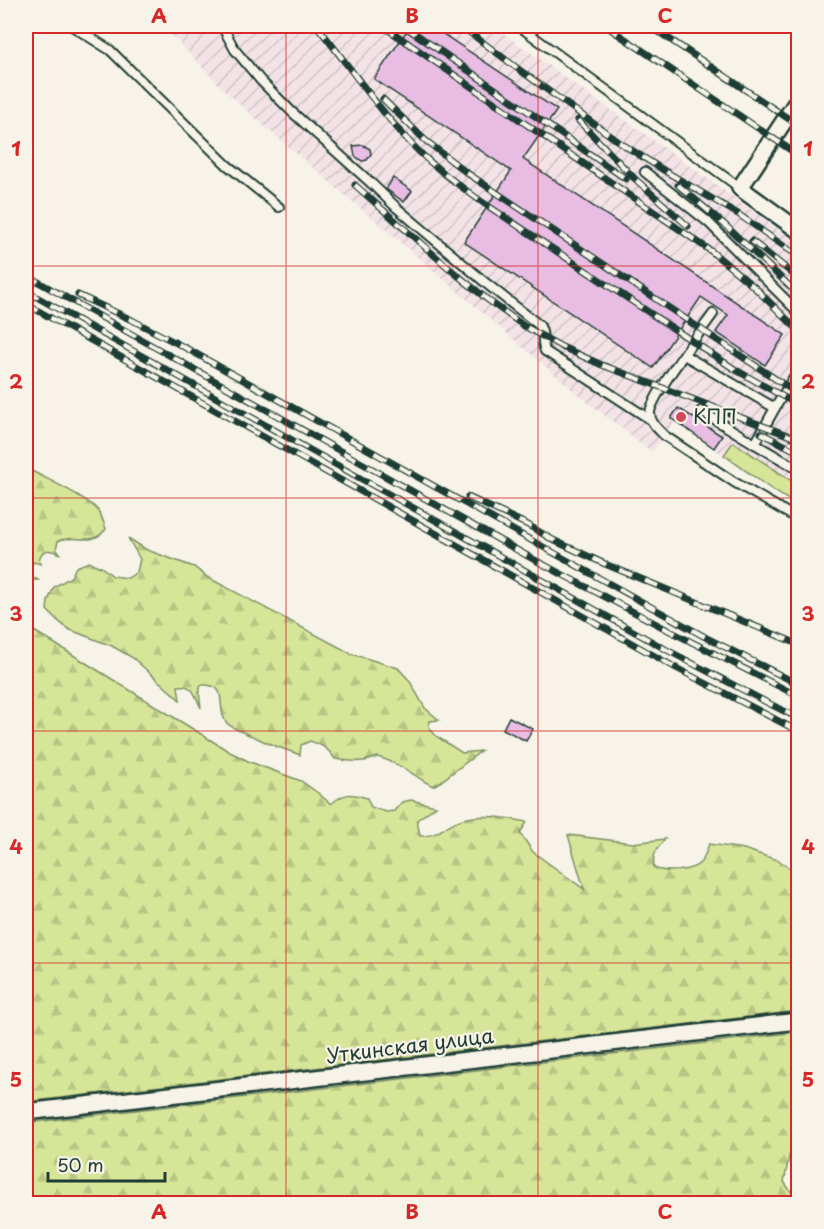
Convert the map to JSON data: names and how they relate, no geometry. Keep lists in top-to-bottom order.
{
  "streets": {
    "street": ["Уткинская улица"]
  },
  "places": ["КПП"],
  "scale_bar": "50 m",
  "grid": {
    "columns": ["A", "B", "C"],
    "rows": [
      "1",
      "2",
      "3",
      "4",
      "5"
    ]
  }
}
